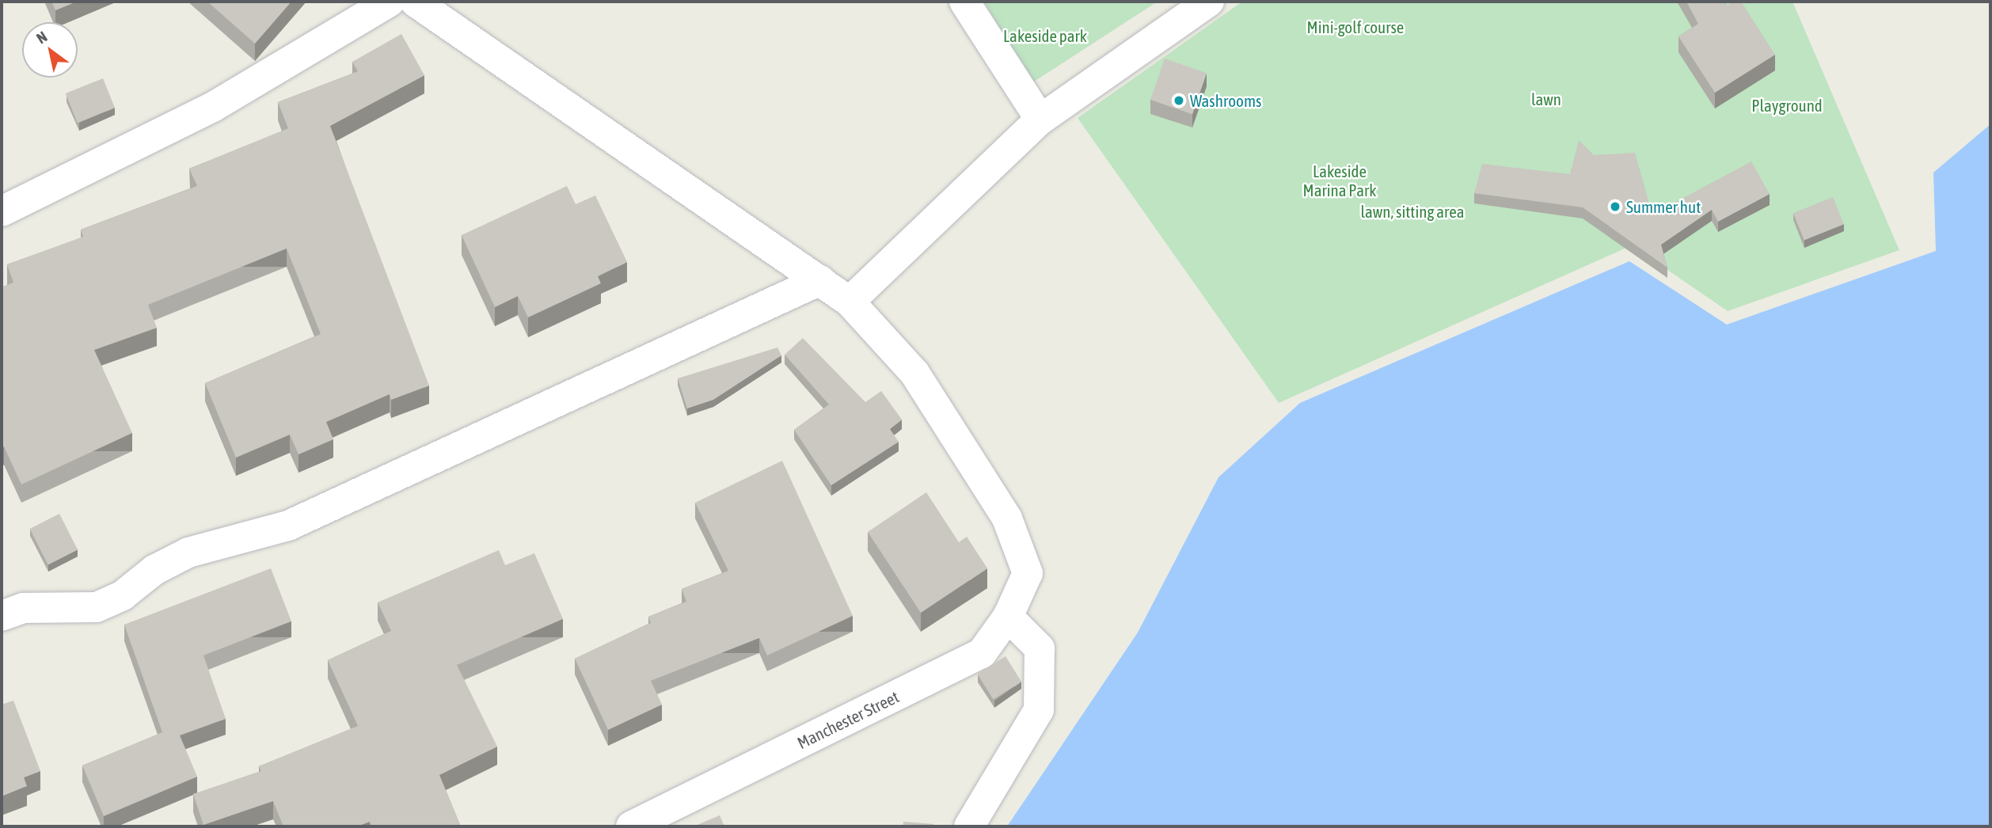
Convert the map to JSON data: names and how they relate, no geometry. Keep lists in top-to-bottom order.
{
  "streets": {
    "street": ["Manchester Street"]
  },
  "parks": [
    "Mini-golf course",
    "Lakeside park",
    "lawn",
    "Playground",
    "Lakeside Marina Park",
    "lawn, sitting area"
  ],
  "places": ["Washrooms", "Summer hut"],
  "north": "top left"
}
